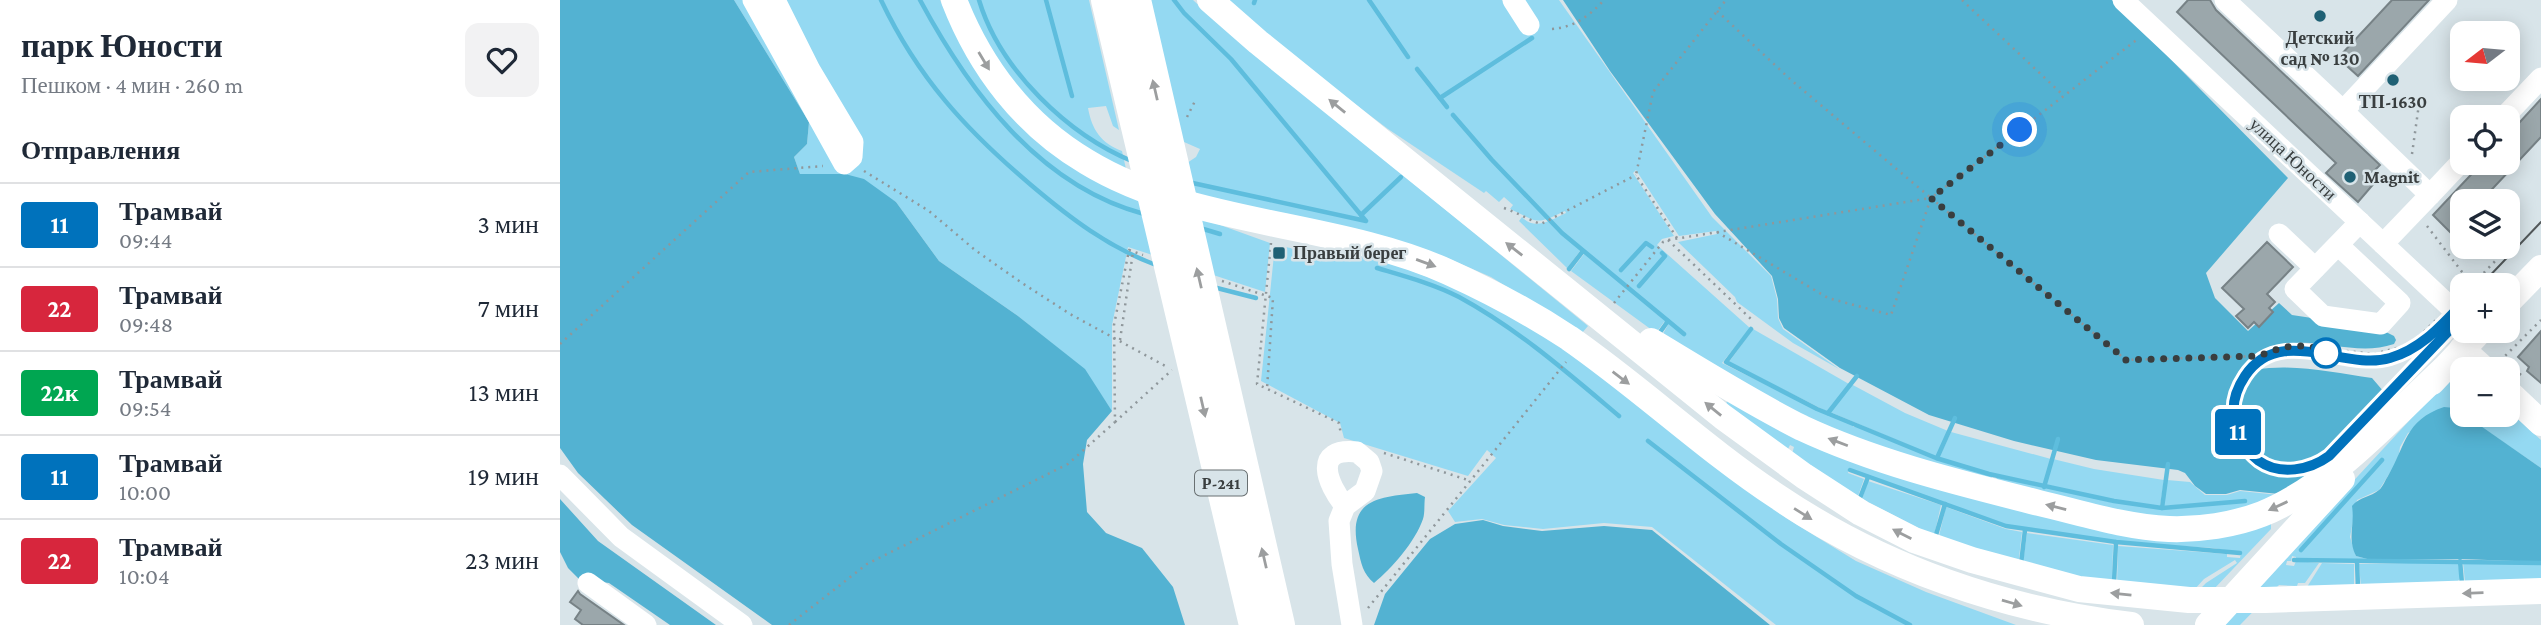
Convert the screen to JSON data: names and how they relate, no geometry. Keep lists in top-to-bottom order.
{
  "streets": {
    "highway": ["Р-241"],
    "street": ["улица Юности"]
  },
  "places": {
    "other": ["Детский сад № 130", "ТП-1630", "Magnit"],
    "transit": ["Правый берег"]
  },
  "lines": ["tram line 11"],
  "north": "left",
  "page": {
    "heading": [
      ["парк Юности", "Пешком · 4 мин · 260 m"],
      "Отправления"
    ],
    "on_map": "11",
    "map_buttons": ["+", "−"],
    "list": [
      {
        "mark": "11",
        "name": "Трамвай",
        "note": "09:44",
        "value": "3 мин"
      },
      {
        "mark": "22",
        "name": "Трамвай",
        "note": "09:48",
        "value": "7 мин"
      },
      {
        "mark": "22к",
        "name": "Трамвай",
        "note": "09:54",
        "value": "13 мин"
      },
      {
        "mark": "11",
        "name": "Трамвай",
        "note": "10:00",
        "value": "19 мин"
      },
      {
        "mark": "22",
        "name": "Трамвай",
        "note": "10:04",
        "value": "23 мин"
      }
    ]
  }
}
